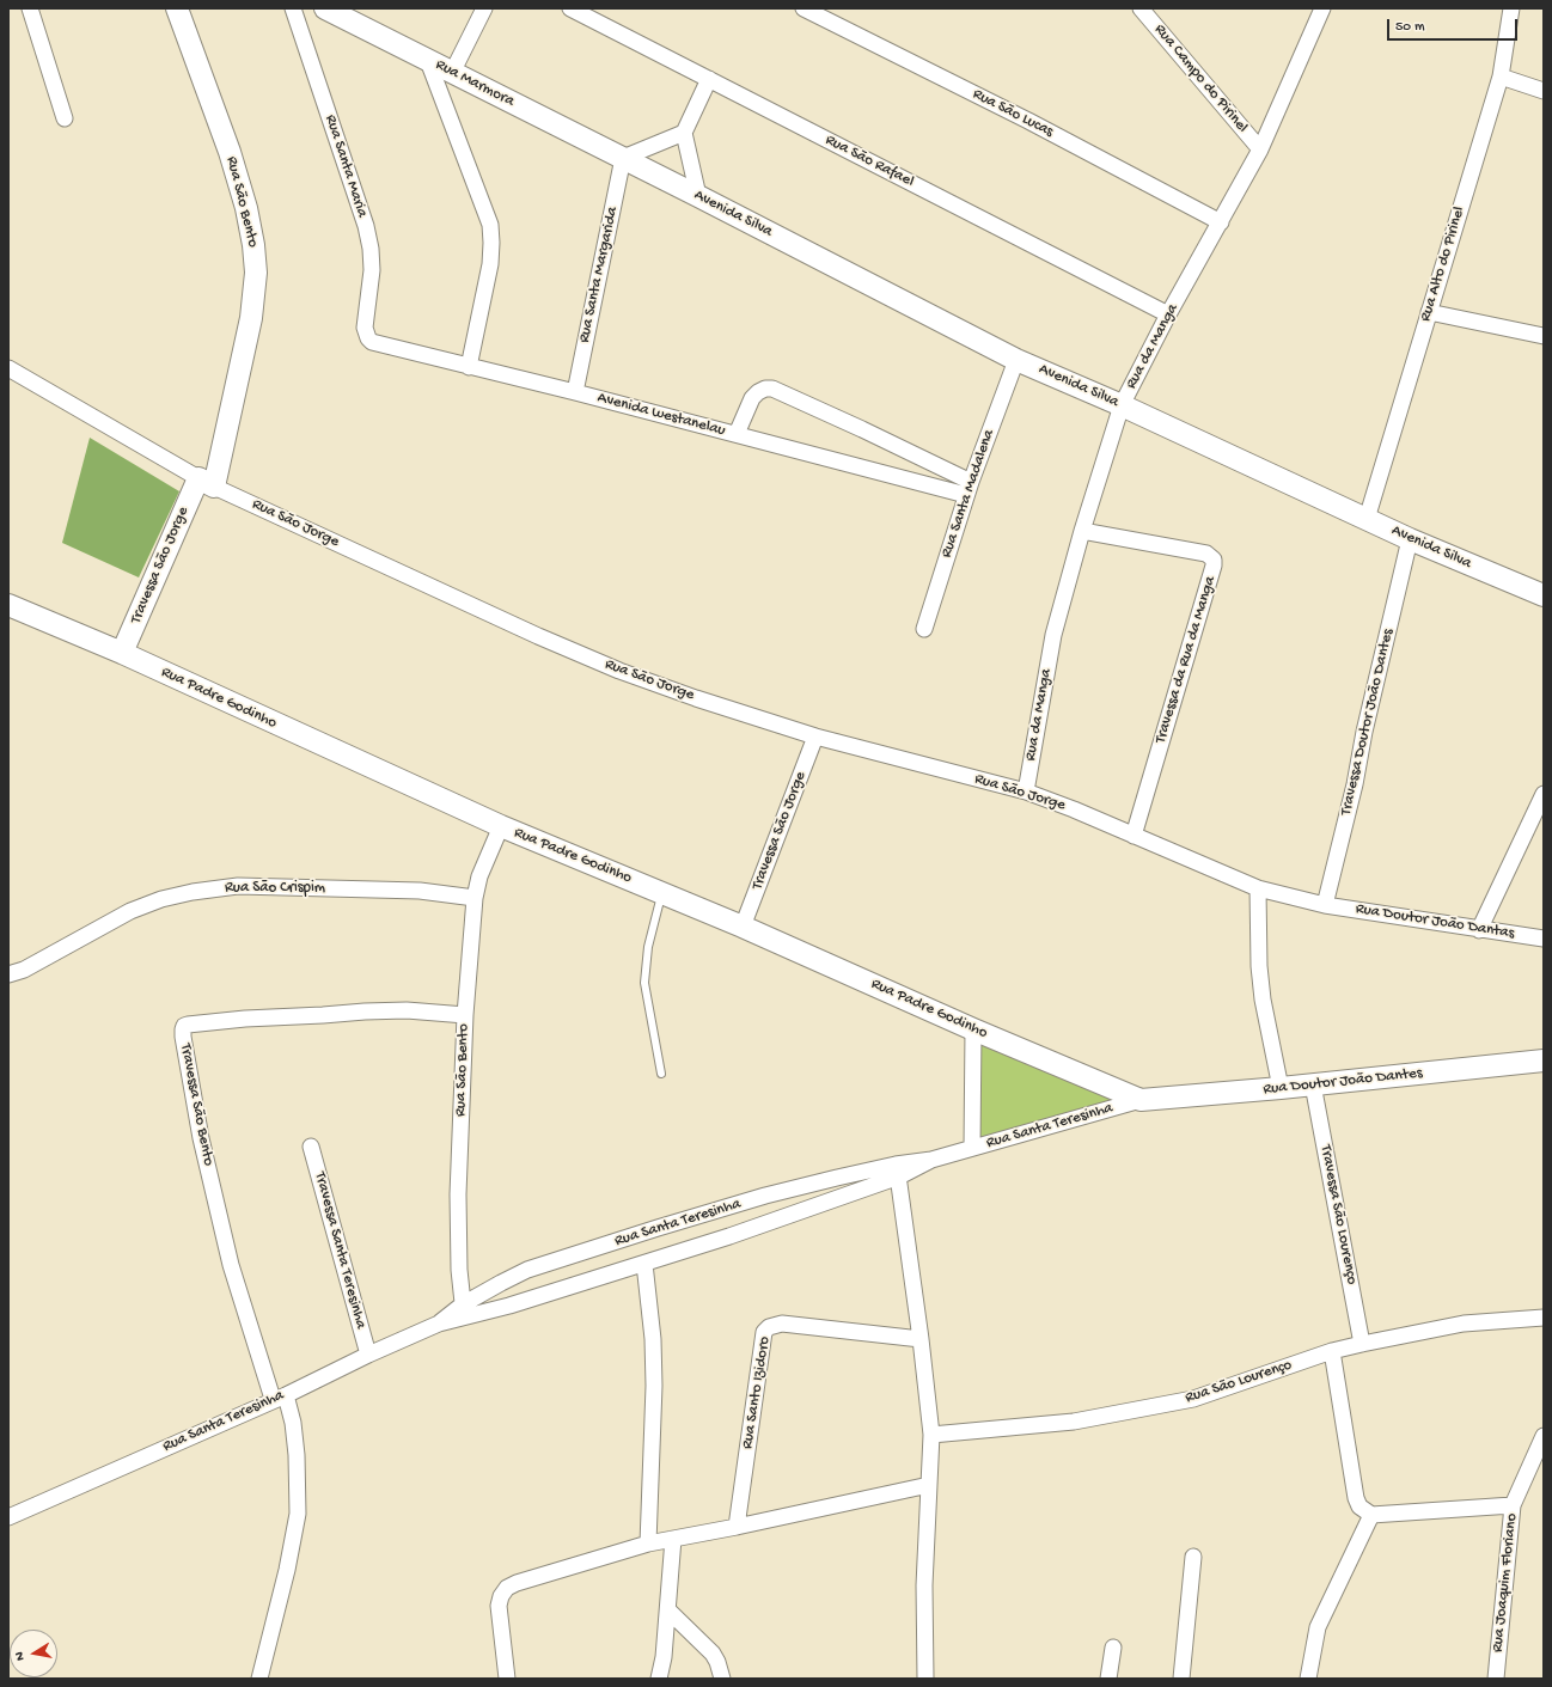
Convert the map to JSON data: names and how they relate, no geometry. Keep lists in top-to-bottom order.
{
  "streets": {
    "street": [
      "Rua Campo do Pirinel",
      "Rua Marmora",
      "Rua São Lucas",
      "Rua São Rafael",
      "Rua Santa Maria",
      "Rua São Bento",
      "Avenida Silva",
      "Rua Alto do Pirinel",
      "Rua Santa Margarida",
      "Rua da Manga",
      "Avenida westanelau",
      "Rua Santa Madalena",
      "Rua São Jorge",
      "Travessa São Jorge",
      "Travessa da Rua da Manga",
      "Rua Padre Godinho",
      "Travessa Doutor João Dantes",
      "Rua São Crispim",
      "Rua Doutor João Dantas",
      "Rua Doutor João Dantes",
      "Travessa São Bento",
      "Rua Santa Teresinha",
      "Travessa São Lourenço",
      "Travessa Santa Teresinha",
      "Rua São Lourenço",
      "Rua Santo Izidoro",
      "Rua Joaquim Floriano"
    ]
  },
  "crossings": [
    ["Rua Campo do Pirinel", "Rua da Manga"],
    ["Rua Marmora", "Avenida Silva"],
    ["Rua Marmora", "Rua Santa Margarida"],
    ["Rua São Lucas", "Rua da Manga"],
    ["Rua São Rafael", "Rua da Manga"],
    ["Rua Santa Maria", "Avenida westanelau"],
    ["Rua São Bento", "Rua São Jorge"],
    ["Rua São Bento", "Travessa São Jorge"],
    ["Rua São Bento", "Rua Padre Godinho"],
    ["Rua São Bento", "Rua São Crispim"],
    ["Rua São Bento", "Travessa São Bento"],
    ["Rua São Bento", "Rua Santa Teresinha"],
    ["Avenida Silva", "Rua Alto do Pirinel"],
    ["Avenida Silva", "Rua Santa Margarida"],
    ["Avenida Silva", "Rua da Manga"],
    ["Avenida Silva", "Rua Santa Madalena"],
    ["Avenida Silva", "Travessa Doutor João Dantes"],
    ["Rua Santa Margarida", "Avenida westanelau"],
    ["Rua da Manga", "Rua São Jorge"],
    ["Rua da Manga", "Travessa da Rua da Manga"],
    ["Avenida westanelau", "Rua Santa Madalena"],
    ["Rua São Jorge", "Travessa São Jorge"],
    ["Rua São Jorge", "Travessa da Rua da Manga"],
    ["Rua São Jorge", "Travessa Doutor João Dantes"],
    ["Rua São Jorge", "Rua Doutor João Dantas"],
    ["Travessa São Jorge", "Rua Padre Godinho"],
    ["Rua Padre Godinho", "Rua Doutor João Dantes"],
    ["Rua Padre Godinho", "Rua Santa Teresinha"],
    ["Travessa Doutor João Dantes", "Rua Doutor João Dantas"],
    ["Rua Doutor João Dantes", "Rua Santa Teresinha"],
    ["Rua Doutor João Dantes", "Travessa São Lourenço"],
    ["Travessa São Bento", "Rua Santa Teresinha"],
    ["Rua Santa Teresinha", "Travessa Santa Teresinha"],
    ["Travessa São Lourenço", "Rua São Lourenço"]
  ],
  "scale_bar": "50 m",
  "north": "left"
}
